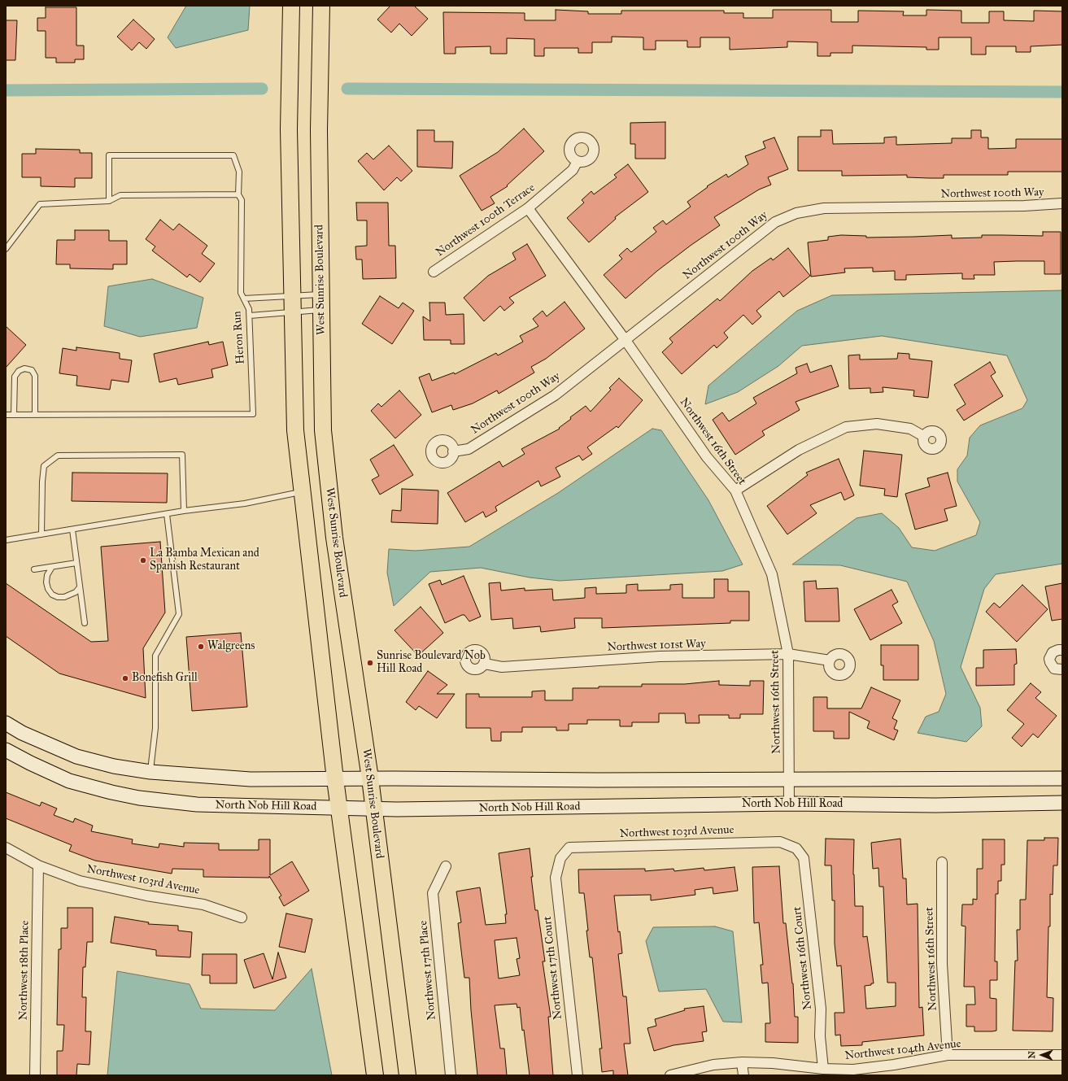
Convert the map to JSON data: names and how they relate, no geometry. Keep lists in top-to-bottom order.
{
  "streets": {
    "highway": ["West Sunrise Boulevard"],
    "main road": ["North Nob Hill Road"],
    "street": [
      "Northwest 100th Way",
      "Northwest 100th Terrace",
      "Northwest 16th Street",
      "Northwest 101st Way",
      "Northwest 103rd Avenue",
      "Northwest 16th Court",
      "Northwest 17th Court",
      "Northwest 18th Place",
      "Northwest 17th Place",
      "Northwest 104th Avenue"
    ],
    "lane": ["Heron Run"]
  },
  "crossings": [
    ["Northwest 100th Way", "Northwest 16th Street"],
    ["Northwest 100th Terrace", "Northwest 16th Street"],
    ["West Sunrise Boulevard", "North Nob Hill Road"],
    ["Northwest 16th Street", "Northwest 101st Way"],
    ["Northwest 16th Street", "North Nob Hill Road"],
    ["Northwest 16th Street", "Northwest 104th Avenue"],
    ["Northwest 103rd Avenue", "Northwest 16th Court"],
    ["Northwest 103rd Avenue", "Northwest 17th Court"],
    ["Northwest 103rd Avenue", "Northwest 18th Place"],
    ["Northwest 16th Court", "Northwest 104th Avenue"]
  ],
  "places": [
    "La Bamba Mexican and Spanish Restaurant",
    "Walgreens",
    "Sunrise Boulevard/Nob Hill Road",
    "Bonefish Grill"
  ],
  "north": "left"
}
